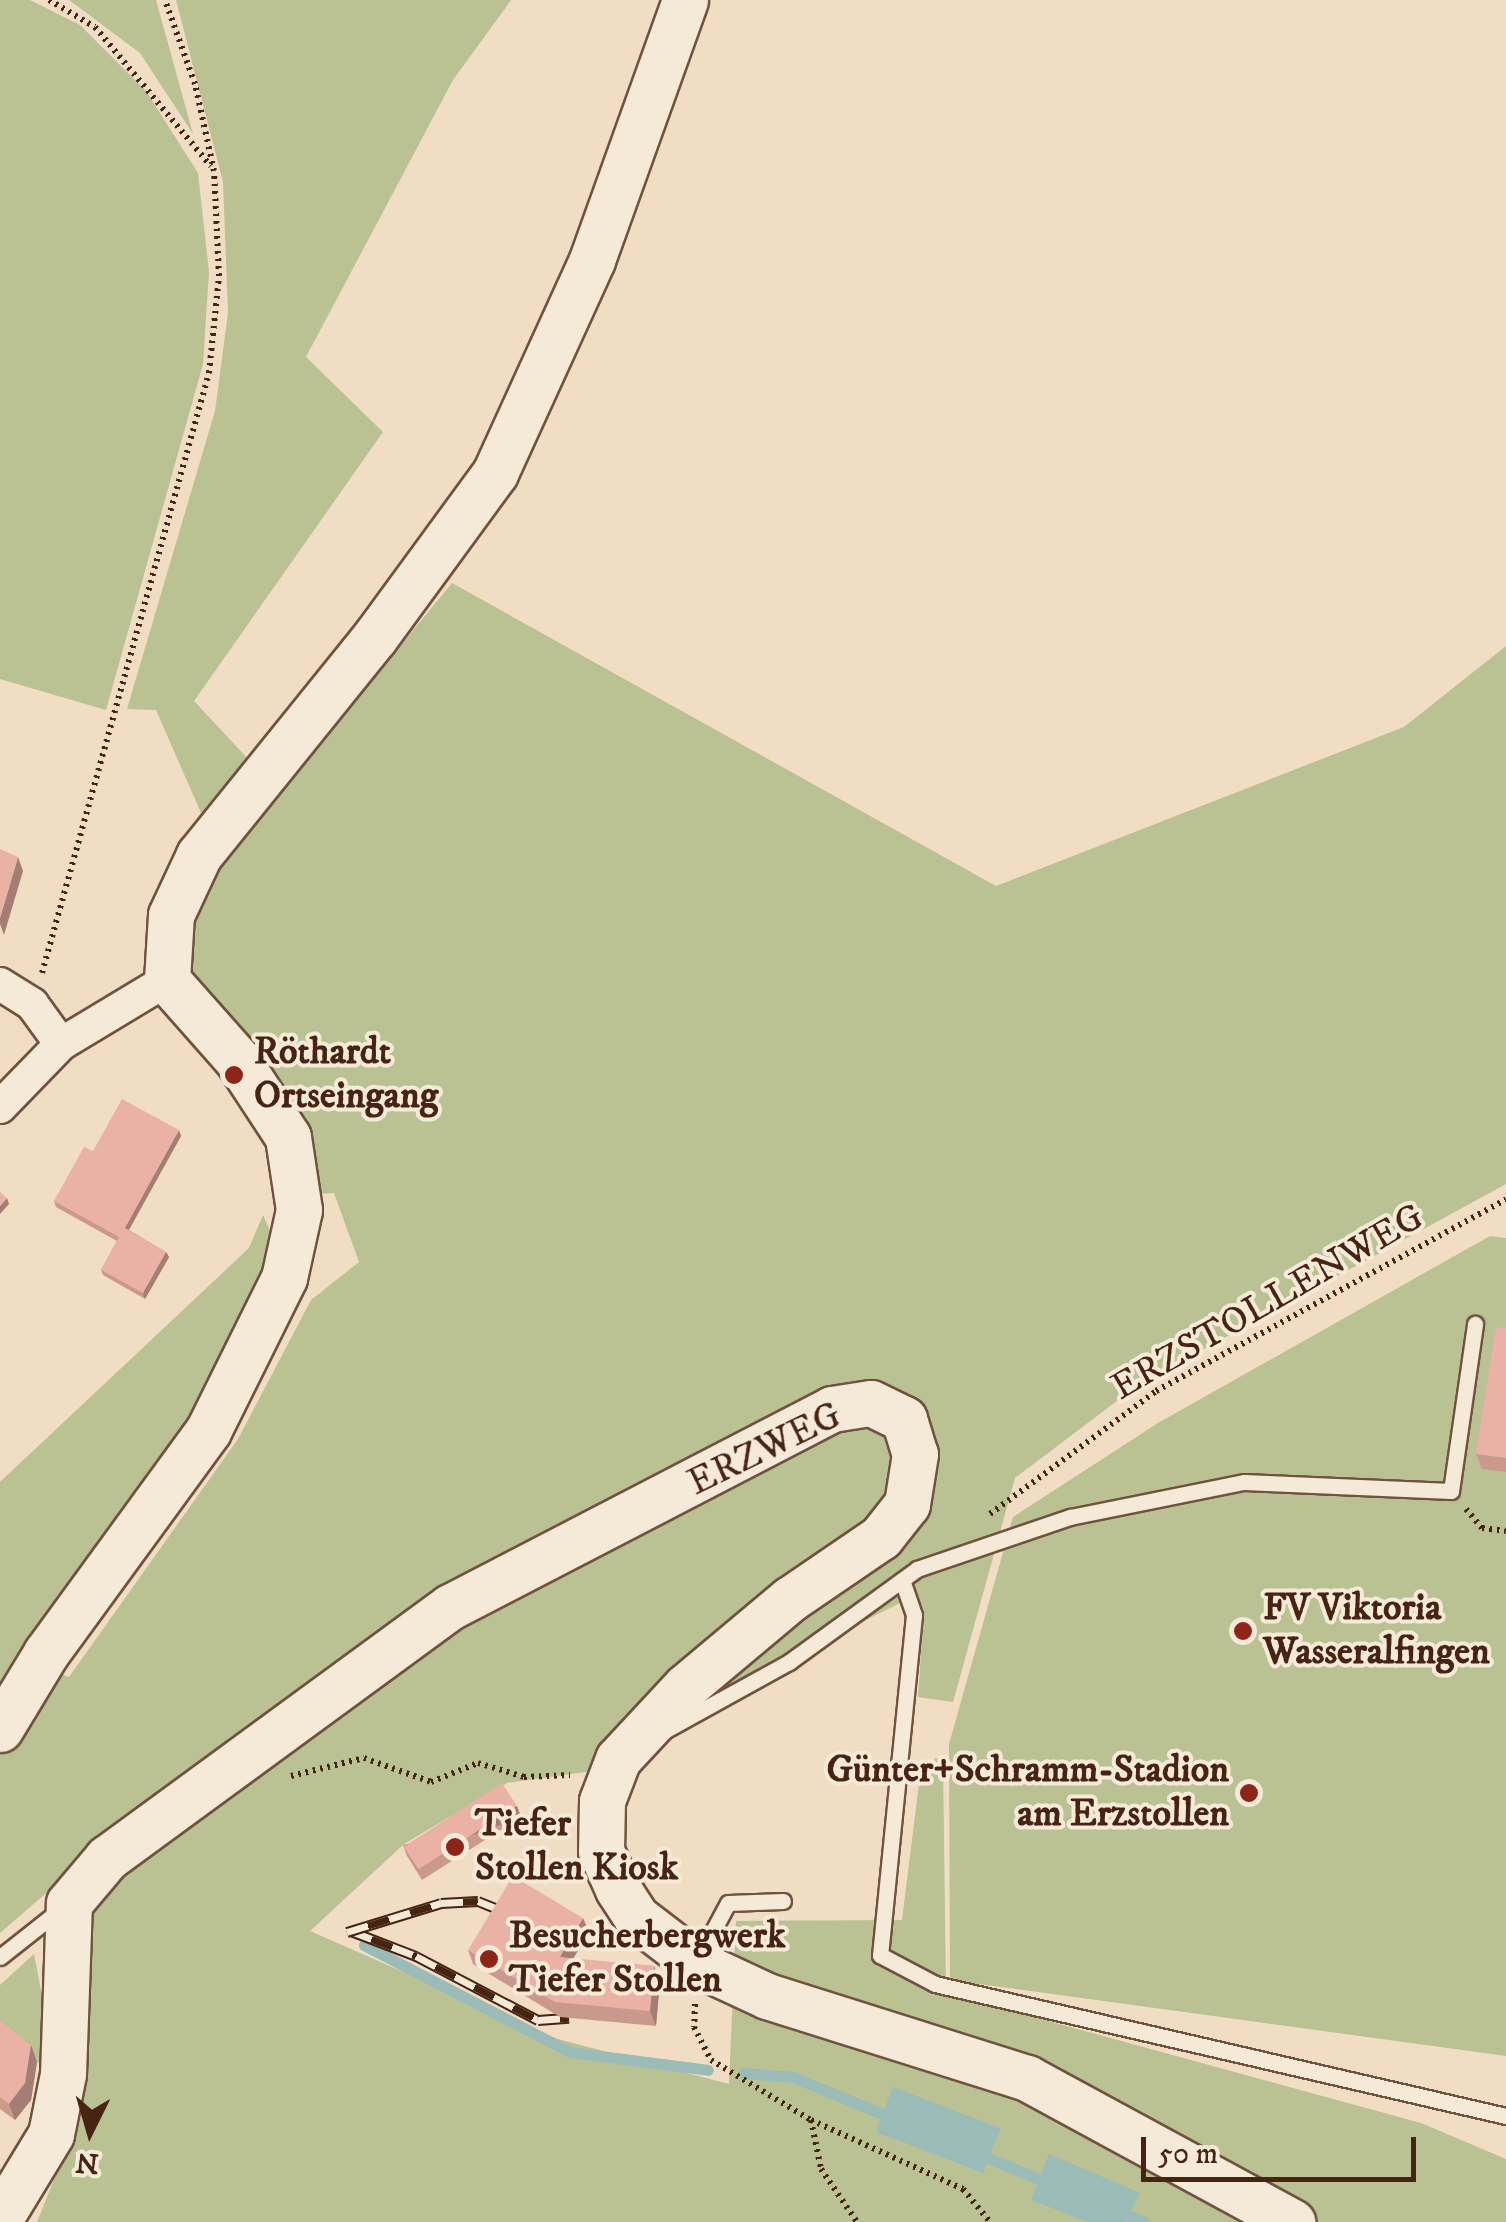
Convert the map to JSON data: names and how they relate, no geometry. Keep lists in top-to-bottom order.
{
  "streets": {
    "street": ["ERZWEG"],
    "path": ["ERZSTOLLENWEG"]
  },
  "places": [
    "Röthardt Ortseingang",
    "FV Viktoria Wasseralfingen",
    "Günter+Schramm-Stadion am Erzstollen",
    "Tiefer Stollen Kiosk",
    "Besucherbergwerk Tiefer Stollen"
  ],
  "scale_bar": "50 m",
  "north": "bottom"
}
